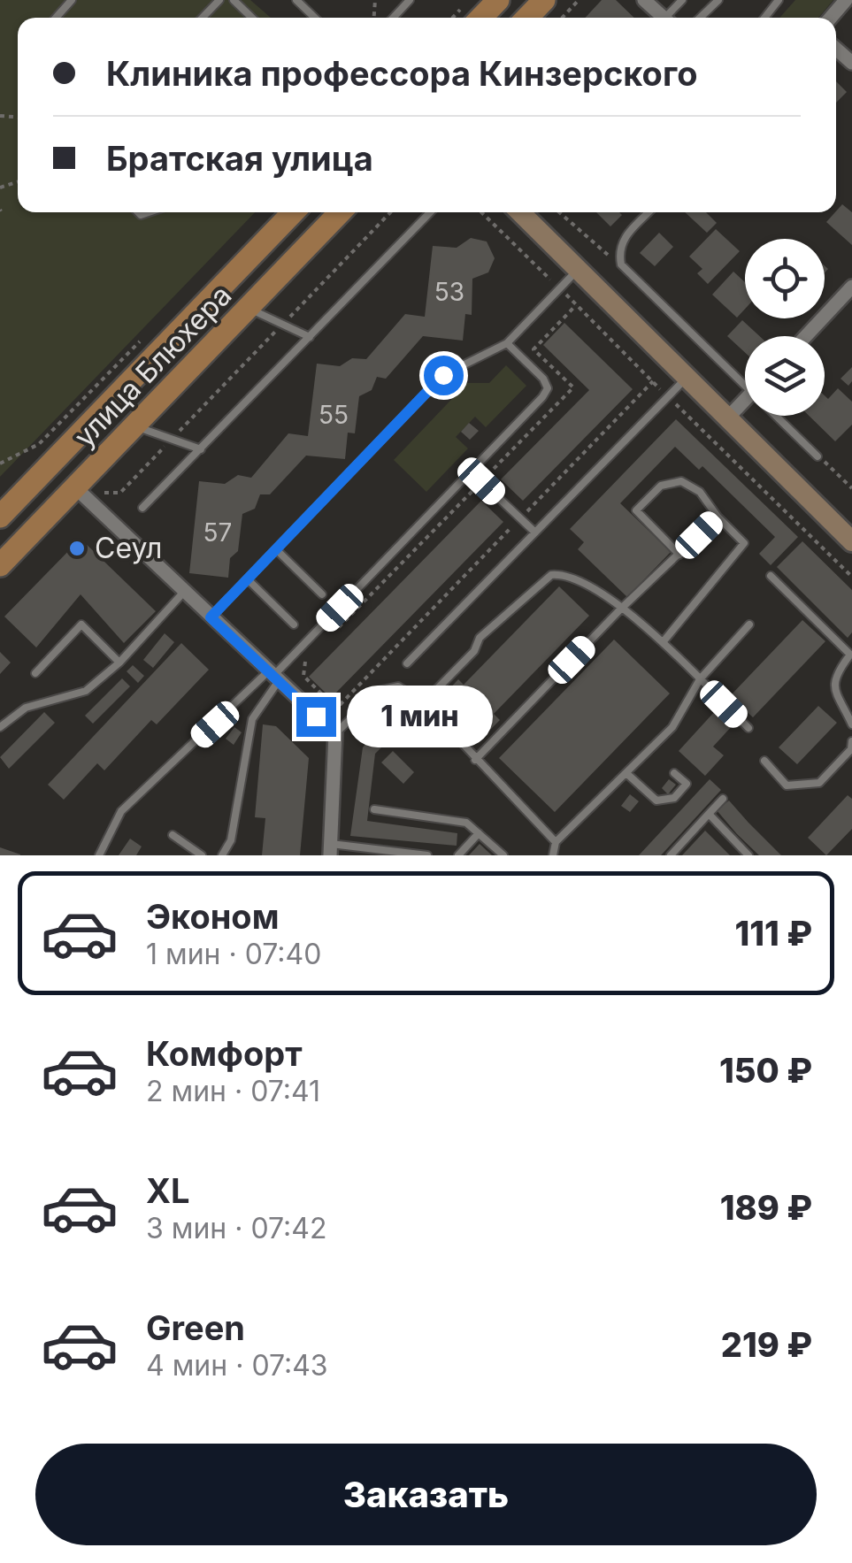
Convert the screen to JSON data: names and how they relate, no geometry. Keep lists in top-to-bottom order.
{
  "streets": {
    "main road": ["улица Блюхера"]
  },
  "places": ["Сеул"],
  "house_numbers": ["53", "55", "57"],
  "page": {
    "banner": ["Клиника профессора Кинзерского", "Братская улица"],
    "bubble": "1 мин",
    "list": [
      {
        "name": "Эконом",
        "note": "1 мин · 07:40",
        "value": "111 ₽"
      },
      {
        "name": "Комфорт",
        "note": "2 мин · 07:41",
        "value": "150 ₽"
      },
      {
        "name": "XL",
        "note": "3 мин · 07:42",
        "value": "189 ₽"
      },
      {
        "name": "Green",
        "note": "4 мин · 07:43",
        "value": "219 ₽"
      }
    ],
    "buttons": "Заказать"
  }
}
